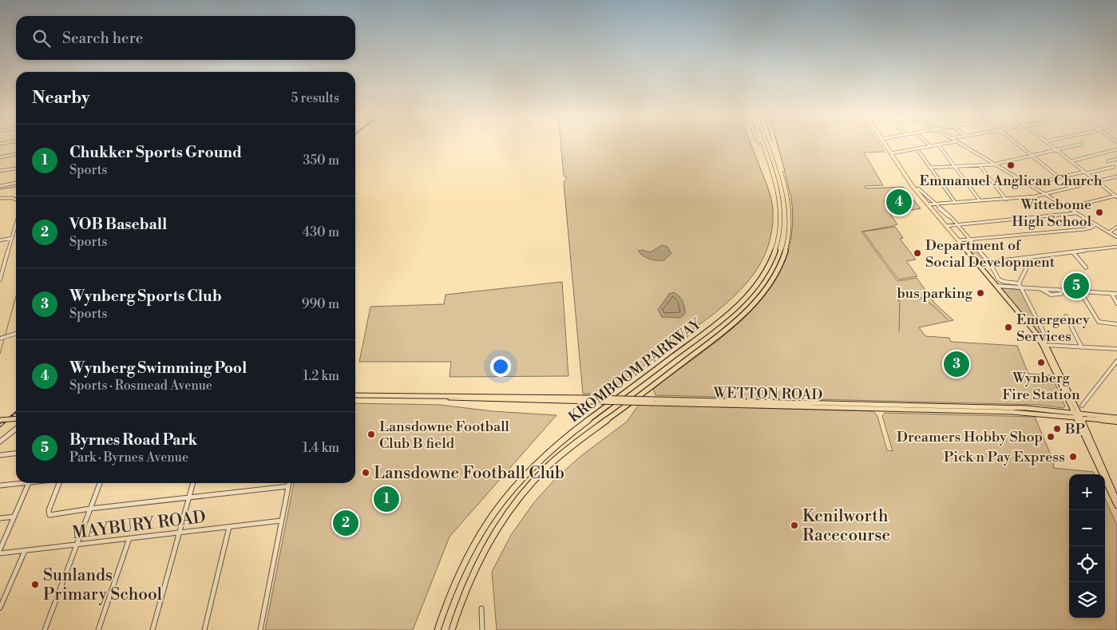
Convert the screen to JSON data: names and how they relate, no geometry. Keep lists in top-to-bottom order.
{
  "streets": {
    "highway": ["KROMBOOM PARKWAY"],
    "main road": ["WETTON ROAD"],
    "street": ["MAYBURY ROAD"]
  },
  "places": [
    "Emmanuel Anglican Church",
    "Wittebome High School",
    "Department of Social Development",
    "bus parking",
    "Emergency Services",
    "Wynberg Fire Station",
    "BP",
    "Lansdowne Football Club B field",
    "Dreamers Hobby Shop",
    "Pick n Pay Express",
    "Lansdowne Football Club",
    "Kenilworth Racecourse",
    "Sunlands Primary School"
  ],
  "page": {
    "search": "Search here",
    "heading": ["Nearby", "5 results"],
    "list": [
      {
        "mark": "1",
        "name": "Chukker Sports Ground",
        "note": "Sports",
        "value": "350 m"
      },
      {
        "mark": "2",
        "name": "VOB Baseball",
        "note": "Sports",
        "value": "430 m"
      },
      {
        "mark": "3",
        "name": "Wynberg Sports Club",
        "note": "Sports",
        "value": "990 m"
      },
      {
        "mark": "4",
        "name": "Wynberg Swimming Pool",
        "note": "Sports · Rosmead Avenue",
        "value": "1.2 km"
      },
      {
        "mark": "5",
        "name": "Byrnes Road Park",
        "note": "Park · Byrnes Avenue",
        "value": "1.4 km"
      }
    ],
    "pins": [
      "4",
      "5",
      "3",
      "1",
      "2"
    ],
    "map_buttons": ["+", "−"]
  }
}
